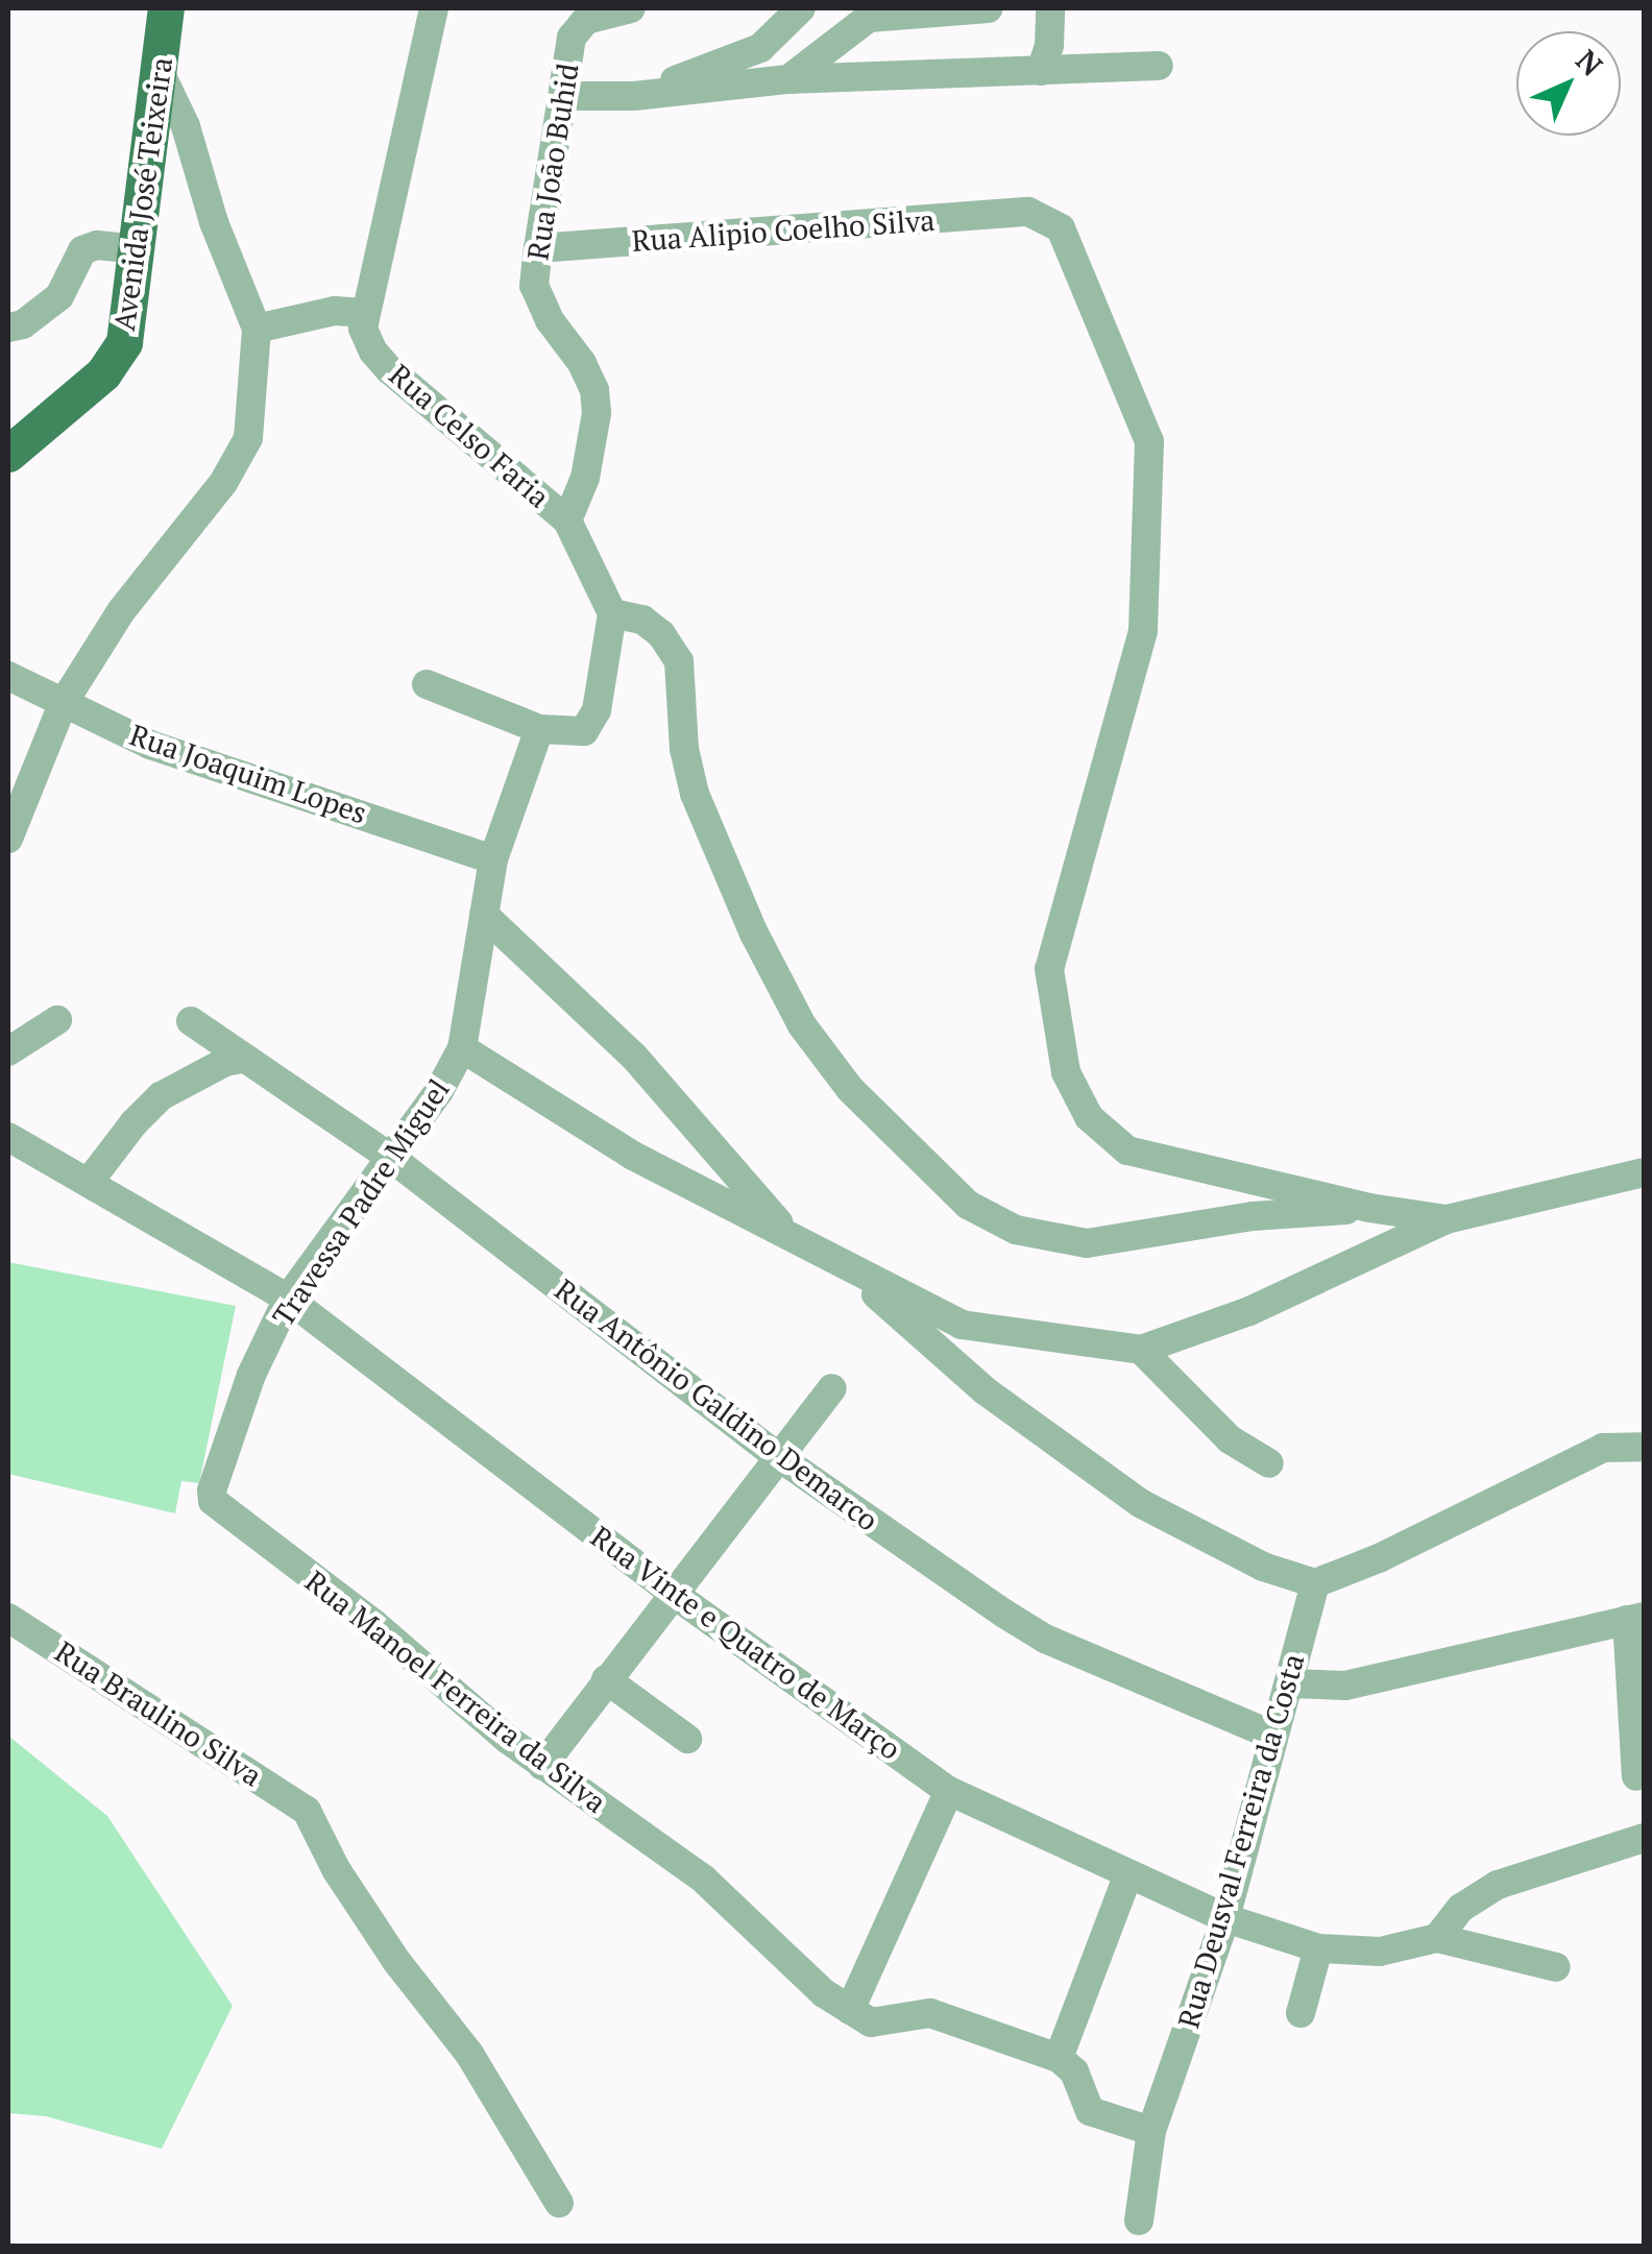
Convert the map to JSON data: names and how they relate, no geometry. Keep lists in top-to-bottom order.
{
  "streets": {
    "main road": ["Avenida José Teixeira"],
    "street": [
      "Rua João Buhid",
      "Rua Alipio Coelho Silva",
      "Rua Celso Faria",
      "Rua Joaquim Lopes",
      "Travessa Padre Miguel",
      "Rua Antônio Galdino Demarco",
      "Rua Vinte e Quatro de Março",
      "Rua Manoel Ferreira da Silva",
      "Rua Braulino Silva",
      "Rua Deusval Ferreira da Costa"
    ]
  },
  "crossings": [
    ["Rua João Buhid", "Rua Alipio Coelho Silva"],
    ["Rua João Buhid", "Rua Celso Faria"],
    ["Rua Joaquim Lopes", "Travessa Padre Miguel"],
    ["Travessa Padre Miguel", "Rua Antônio Galdino Demarco"],
    ["Travessa Padre Miguel", "Rua Vinte e Quatro de Março"],
    ["Travessa Padre Miguel", "Rua Manoel Ferreira da Silva"],
    ["Rua Antônio Galdino Demarco", "Rua Deusval Ferreira da Costa"],
    ["Rua Vinte e Quatro de Março", "Rua Deusval Ferreira da Costa"]
  ],
  "north": "top right"
}
